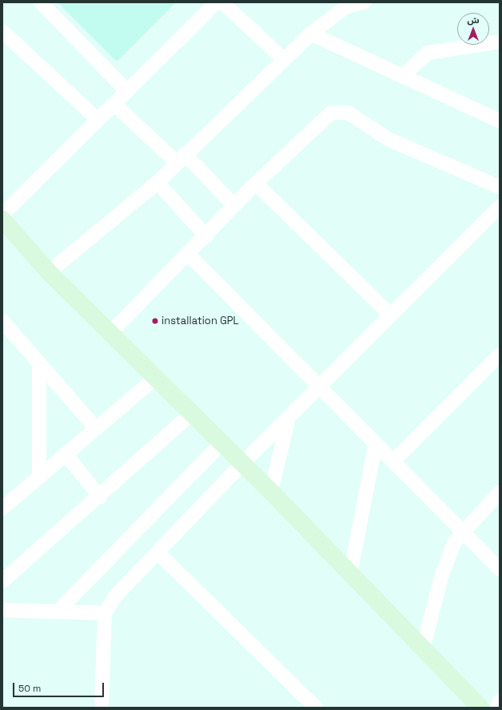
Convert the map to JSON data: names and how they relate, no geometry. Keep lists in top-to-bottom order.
{
  "places": ["installation GPL"],
  "scale_bar": "50 m",
  "north": "top"
}
